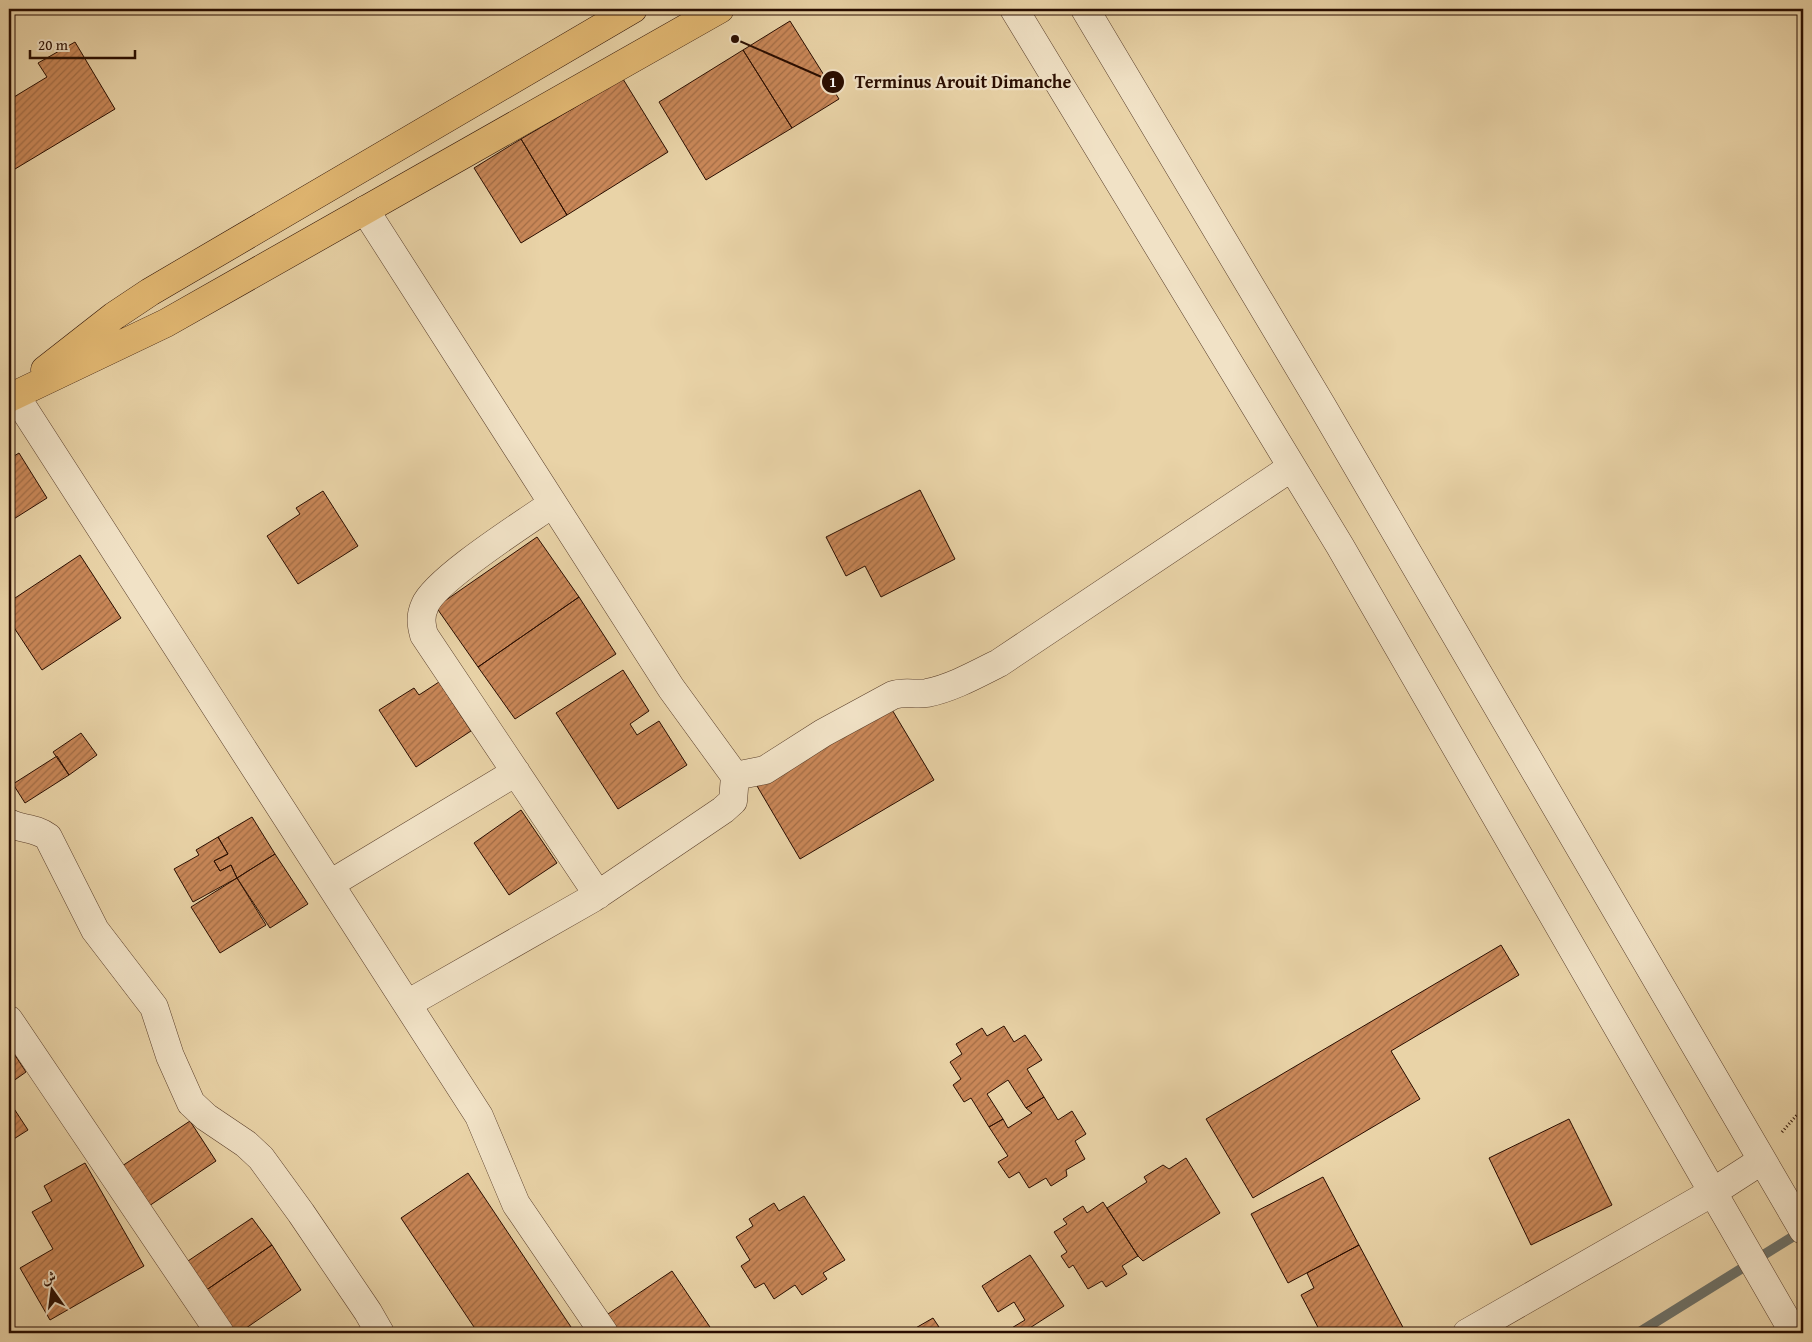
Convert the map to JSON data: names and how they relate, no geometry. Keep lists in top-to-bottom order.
{
  "places": ["Terminus Arouit Dimanche"],
  "scale_bar": "20 m",
  "north": "top"
}
